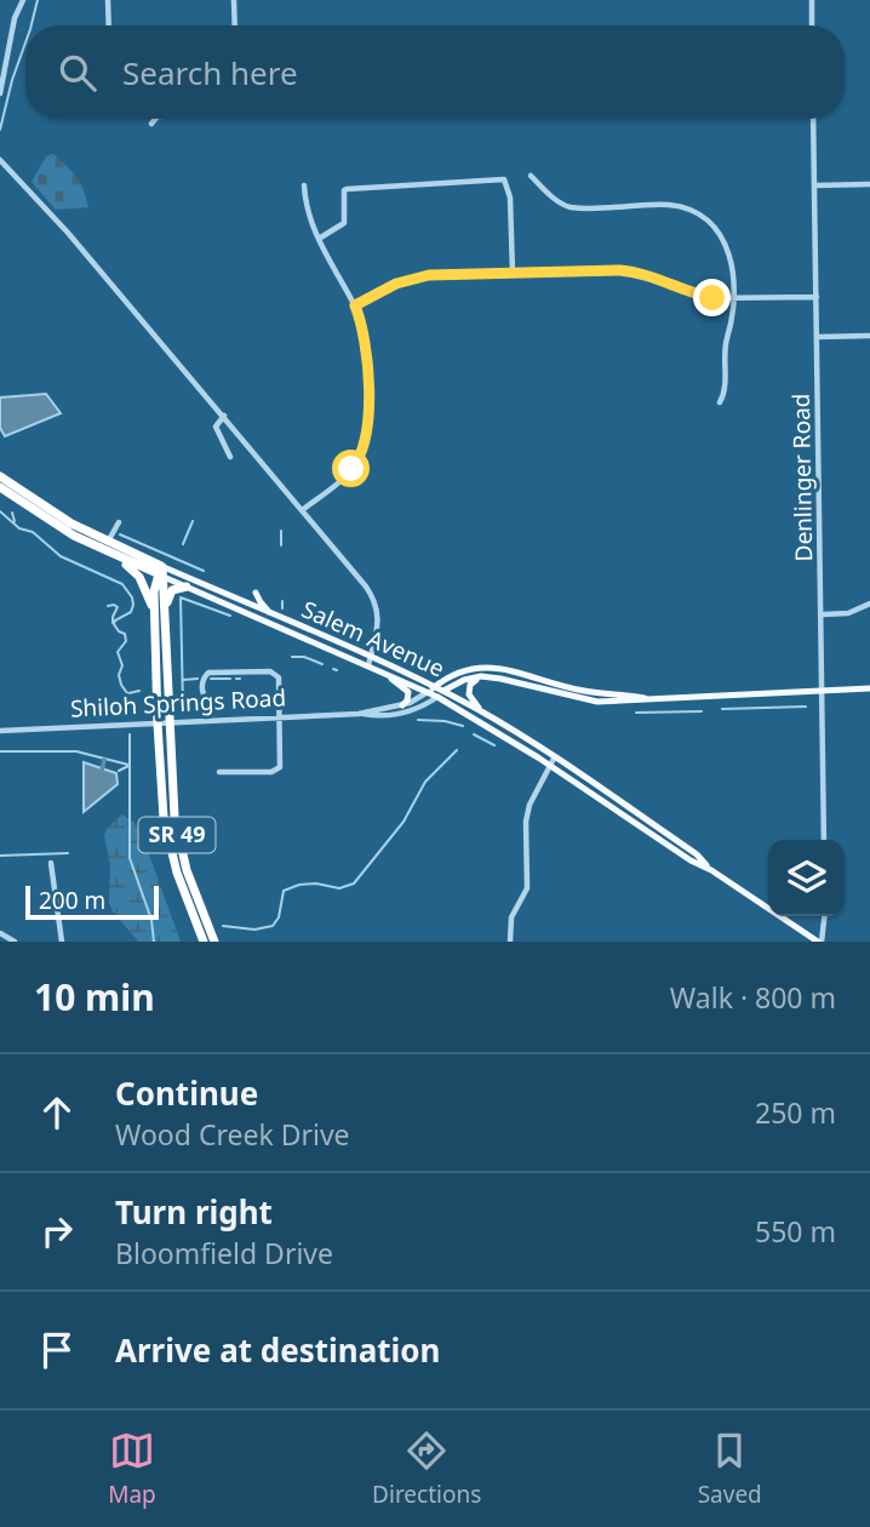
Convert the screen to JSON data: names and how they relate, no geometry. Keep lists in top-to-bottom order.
{
  "streets": {
    "highway": ["Salem Avenue", "SR 49"],
    "main road": ["Shiloh Springs Road"],
    "street": ["Denlinger Road"]
  },
  "crossings": [
    ["Denlinger Road", "Shiloh Springs Road"],
    ["Salem Avenue", "Shiloh Springs Road"],
    ["Salem Avenue", "SR 49"],
    ["Shiloh Springs Road", "SR 49"]
  ],
  "scale_bar": "200 m",
  "page": {
    "search": "Search here",
    "scale": "200 m",
    "heading": ["10 min", "Walk · 800 m"],
    "list": [
      ["Continue", "Wood Creek Drive", "250 m"],
      ["Turn right", "Bloomfield Drive", "550 m"],
      "Arrive at destination"
    ],
    "nav": ["Map", "Directions", "Saved"]
  }
}
